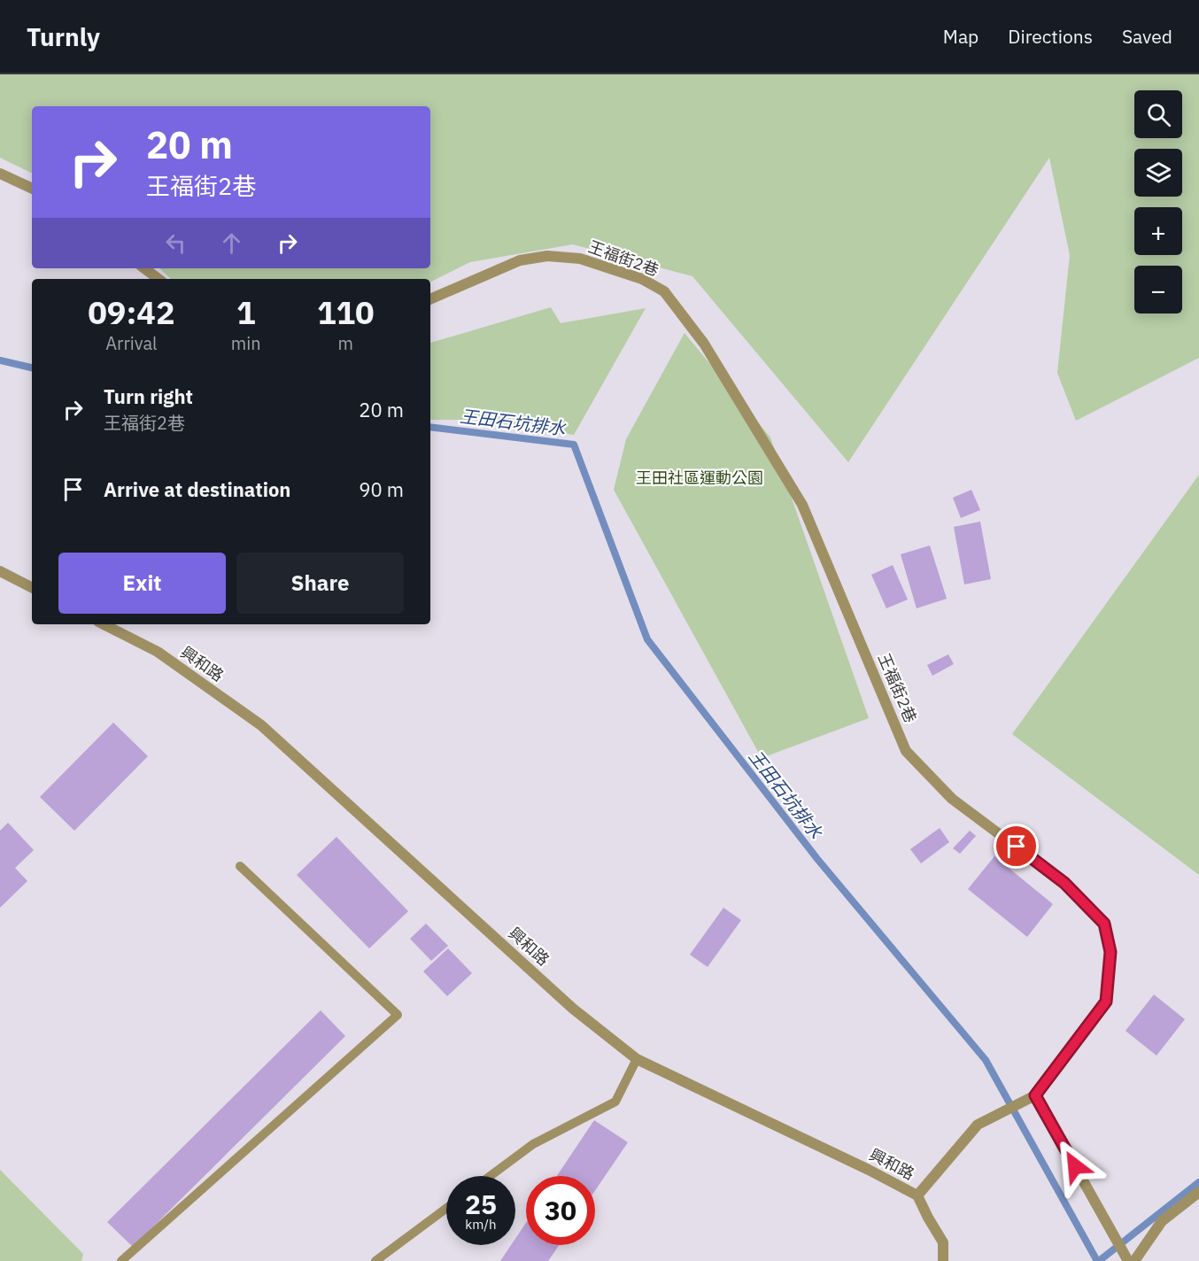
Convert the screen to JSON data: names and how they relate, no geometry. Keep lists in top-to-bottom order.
{
  "streets": {
    "street": ["王福街2巷", "興和路"]
  },
  "water": ["王田石坑排水"],
  "parks": ["王田社區運動公園"],
  "page": {
    "header": "Turnly",
    "nav": ["Map", "Directions", "Saved"],
    "map_buttons": ["+", "−"],
    "turn": ["20 m", "王福街2巷"],
    "eta": [
      "09:42",
      "Arrival",
      "1",
      "min",
      "110",
      "m"
    ],
    "list": [
      {
        "name": "Turn right",
        "note": "王福街2巷",
        "value": "20 m"
      },
      {
        "name": "Arrive at destination",
        "value": "90 m"
      }
    ],
    "buttons": ["Exit", "Share"],
    "speed": "25 km/h",
    "limit": "30"
  }
}
